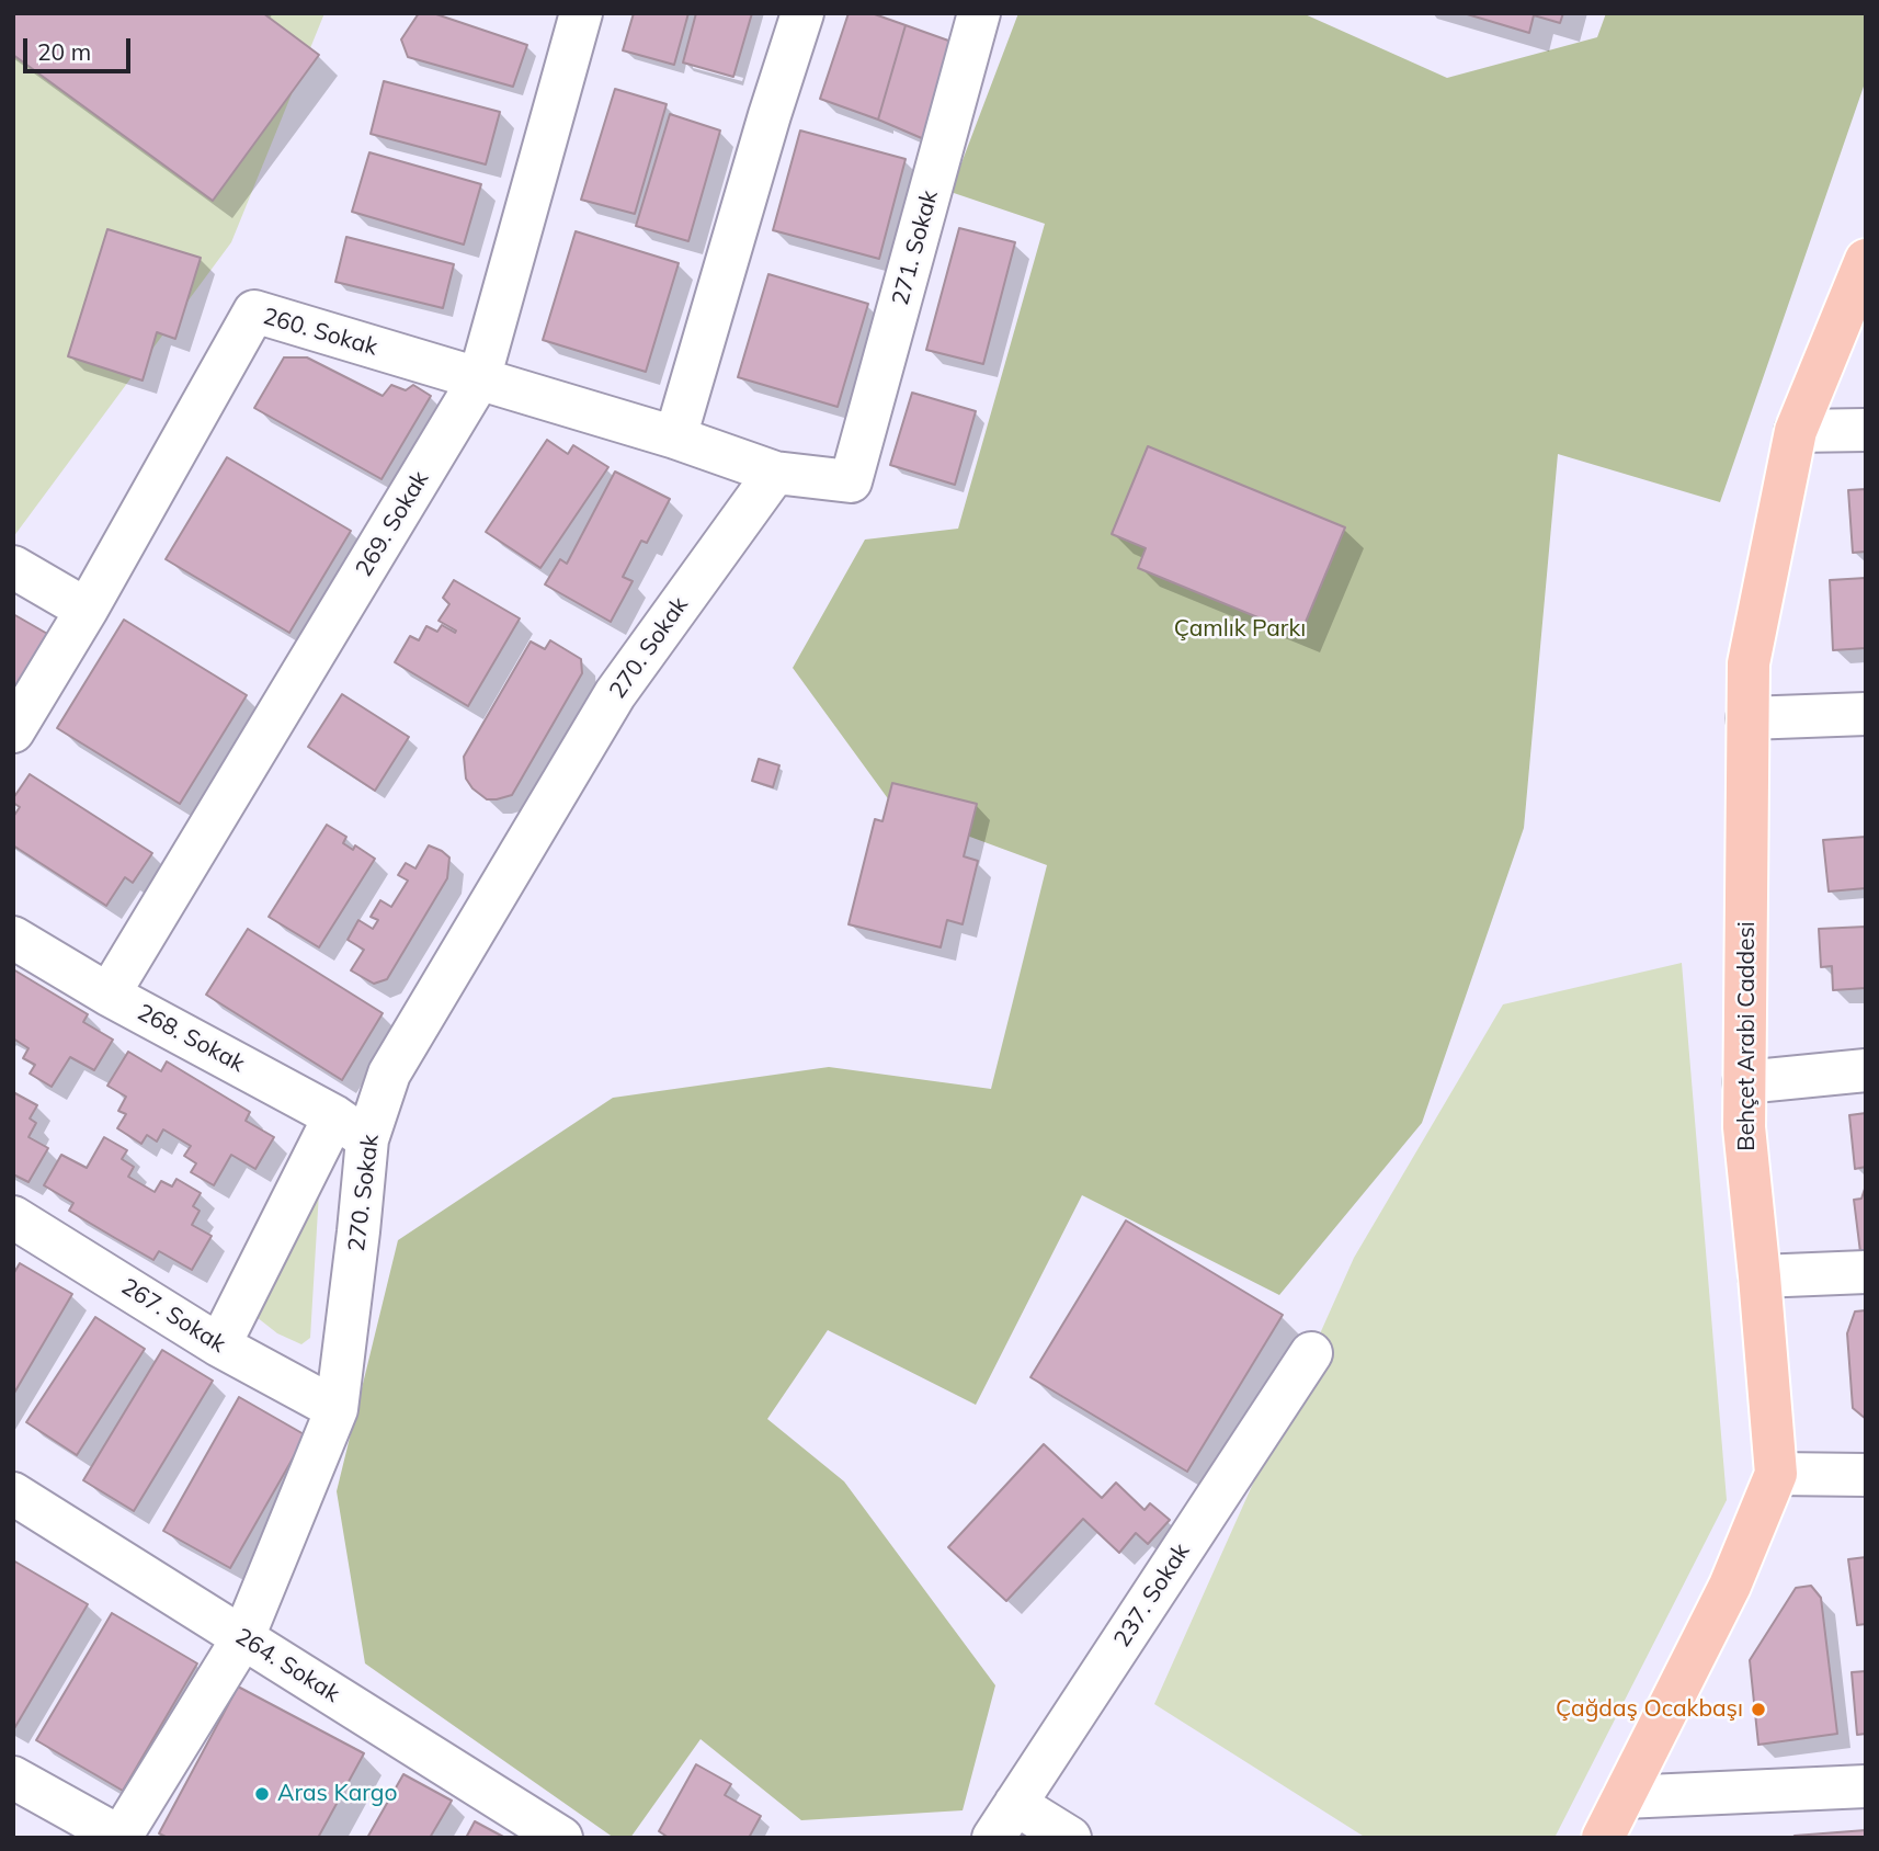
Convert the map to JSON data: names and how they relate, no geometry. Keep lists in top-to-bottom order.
{
  "streets": {
    "main road": ["Behçet Arabi Caddesi"],
    "street": [
      "271. Sokak",
      "260. Sokak",
      "269. Sokak",
      "270. Sokak",
      "268. Sokak",
      "267. Sokak",
      "237. Sokak",
      "264. Sokak"
    ]
  },
  "crossings": [
    ["271. Sokak", "260. Sokak"],
    ["260. Sokak", "269. Sokak"],
    ["260. Sokak", "270. Sokak"],
    ["269. Sokak", "268. Sokak"],
    ["270. Sokak", "268. Sokak"],
    ["270. Sokak", "267. Sokak"],
    ["270. Sokak", "264. Sokak"]
  ],
  "parks": ["Çamlık Parkı"],
  "places": ["Çağdaş Ocakbaşı", "Aras Kargo"],
  "scale_bar": "20 m"
}
